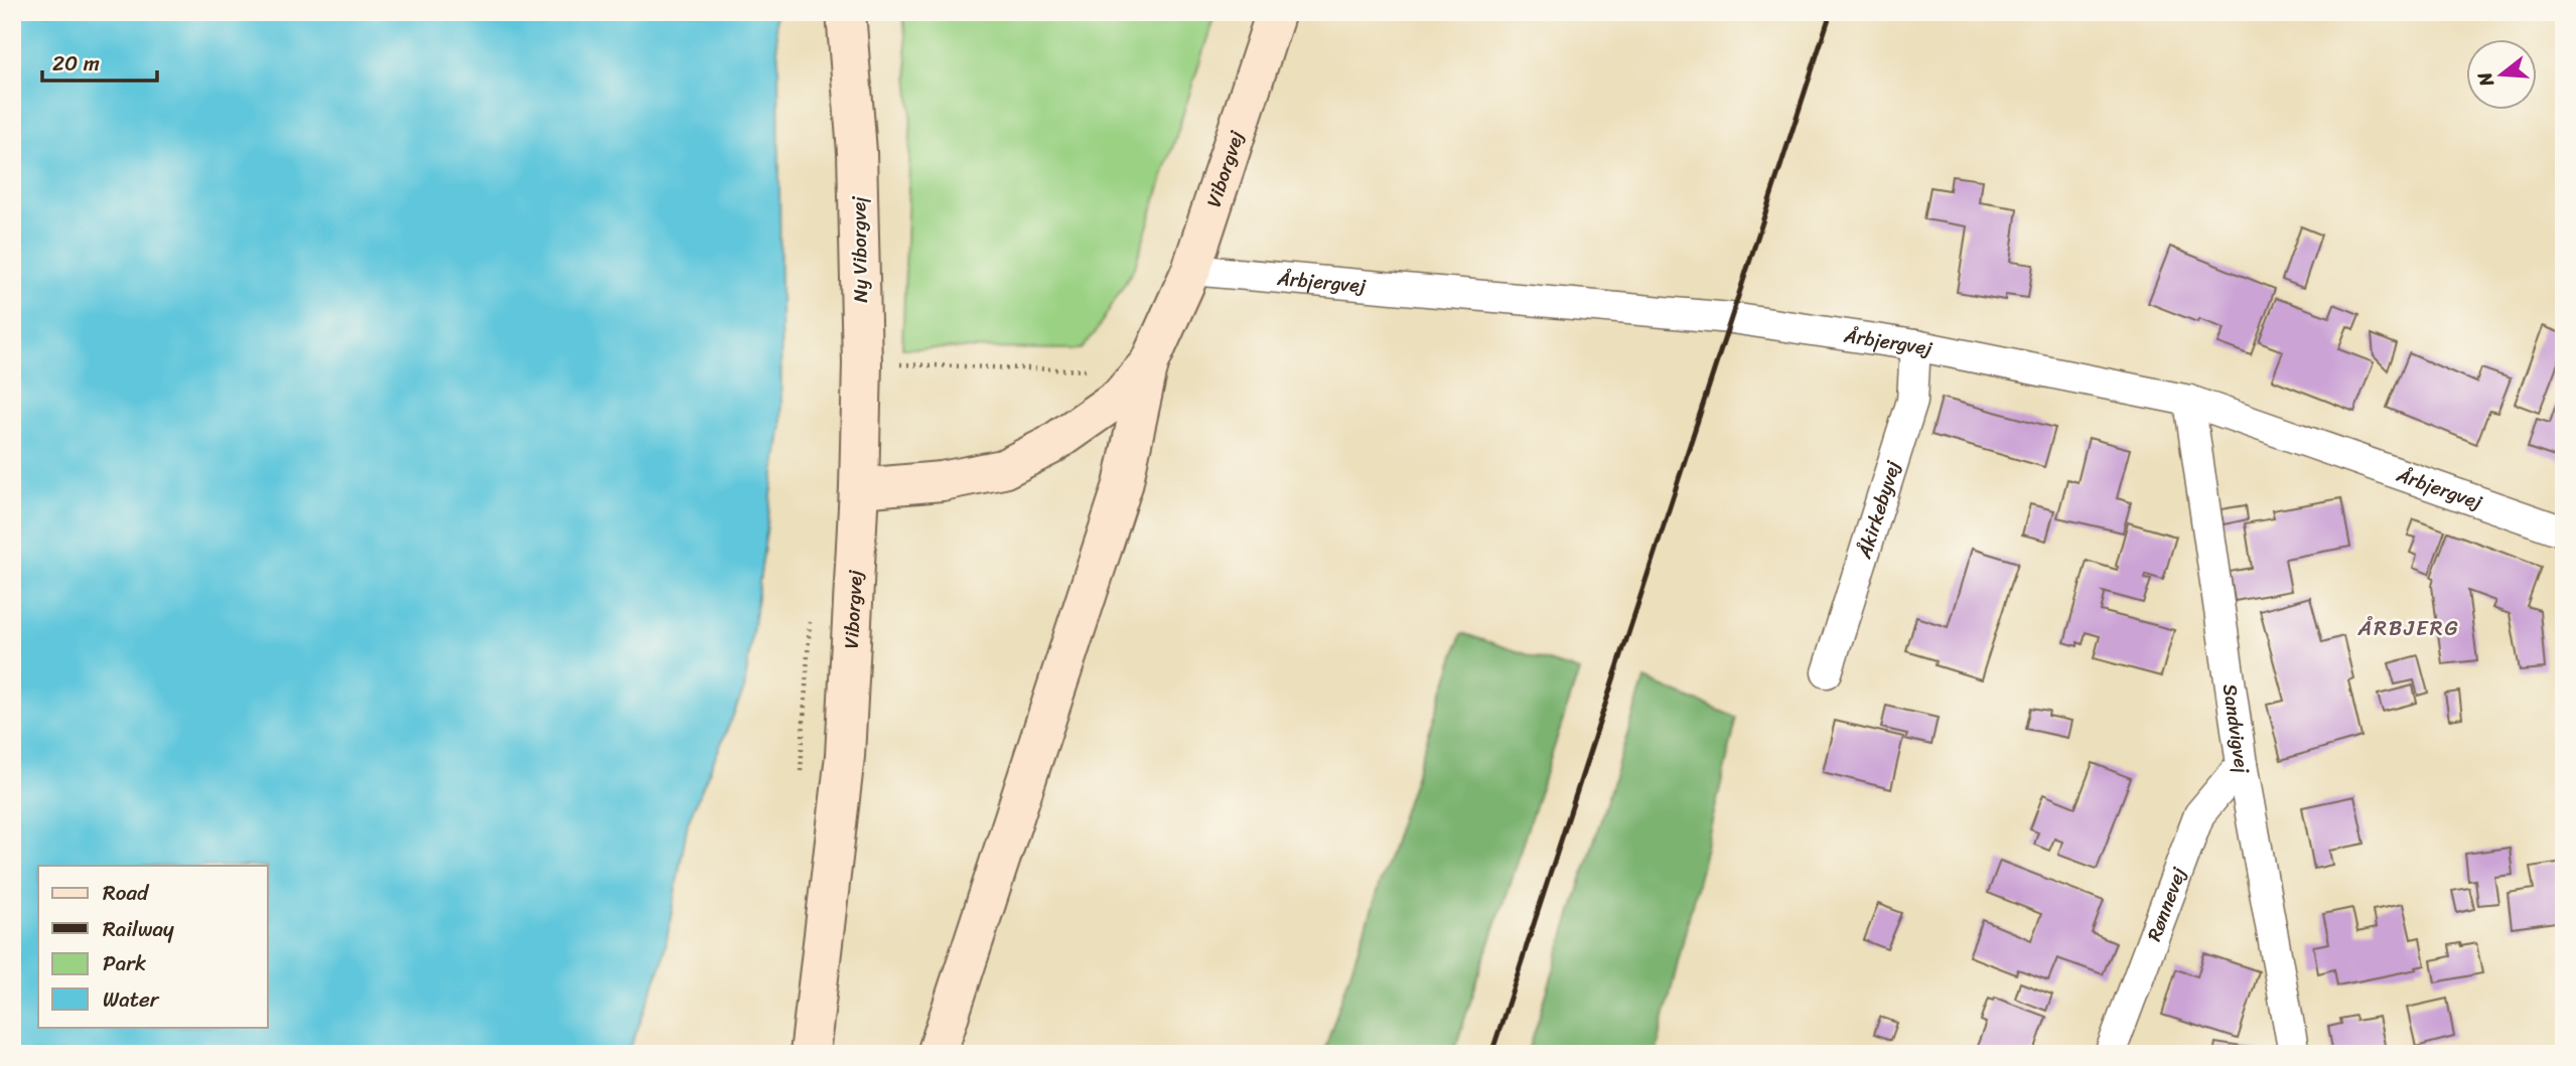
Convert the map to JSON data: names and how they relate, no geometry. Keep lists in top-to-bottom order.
{
  "streets": {
    "street": [
      "Viborgvej",
      "Ny Viborgvej",
      "Årbjergvej",
      "Åkirkebyvej",
      "Sandvigvej",
      "Rønnevej"
    ]
  },
  "crossings": [
    ["Viborgvej", "Ny Viborgvej"],
    ["Viborgvej", "Årbjergvej"],
    ["Årbjergvej", "Åkirkebyvej"],
    ["Årbjergvej", "Sandvigvej"],
    ["Sandvigvej", "Rønnevej"]
  ],
  "districts": ["ÅRBJERG"],
  "legend": [
    "Road",
    "Railway",
    "Park",
    "Water"
  ],
  "scale_bar": "20 m",
  "north": "left"
}
